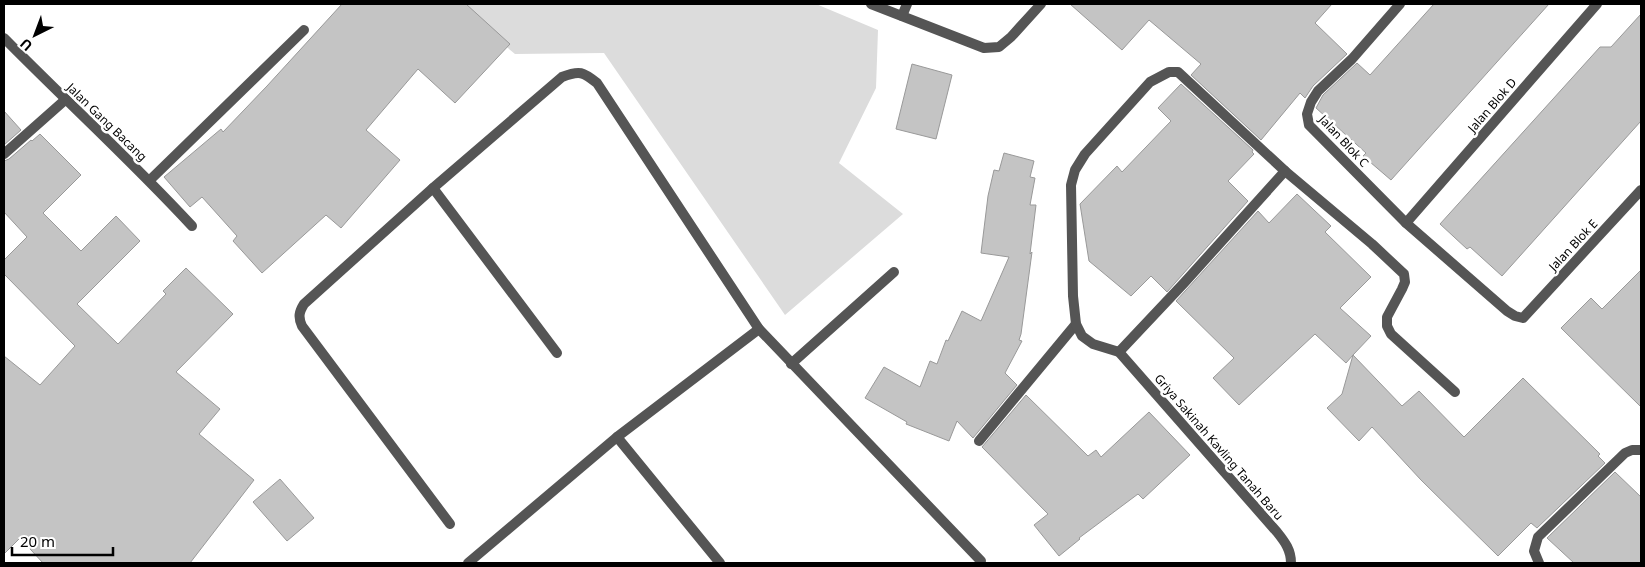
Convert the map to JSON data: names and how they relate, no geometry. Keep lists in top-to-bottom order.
{
  "streets": {
    "street": [
      "Jalan Blok D",
      "Jalan Gang Bacang",
      "Jalan Blok C",
      "Jalan Blok E",
      "Griya Sakinah Kavling Tanah Baru"
    ]
  },
  "crossings": [
    ["Jalan Blok D", "Jalan Blok C"],
    ["Jalan Blok C", "Jalan Blok E"]
  ],
  "scale_bar": "20 m",
  "north": "bottom left"
}
